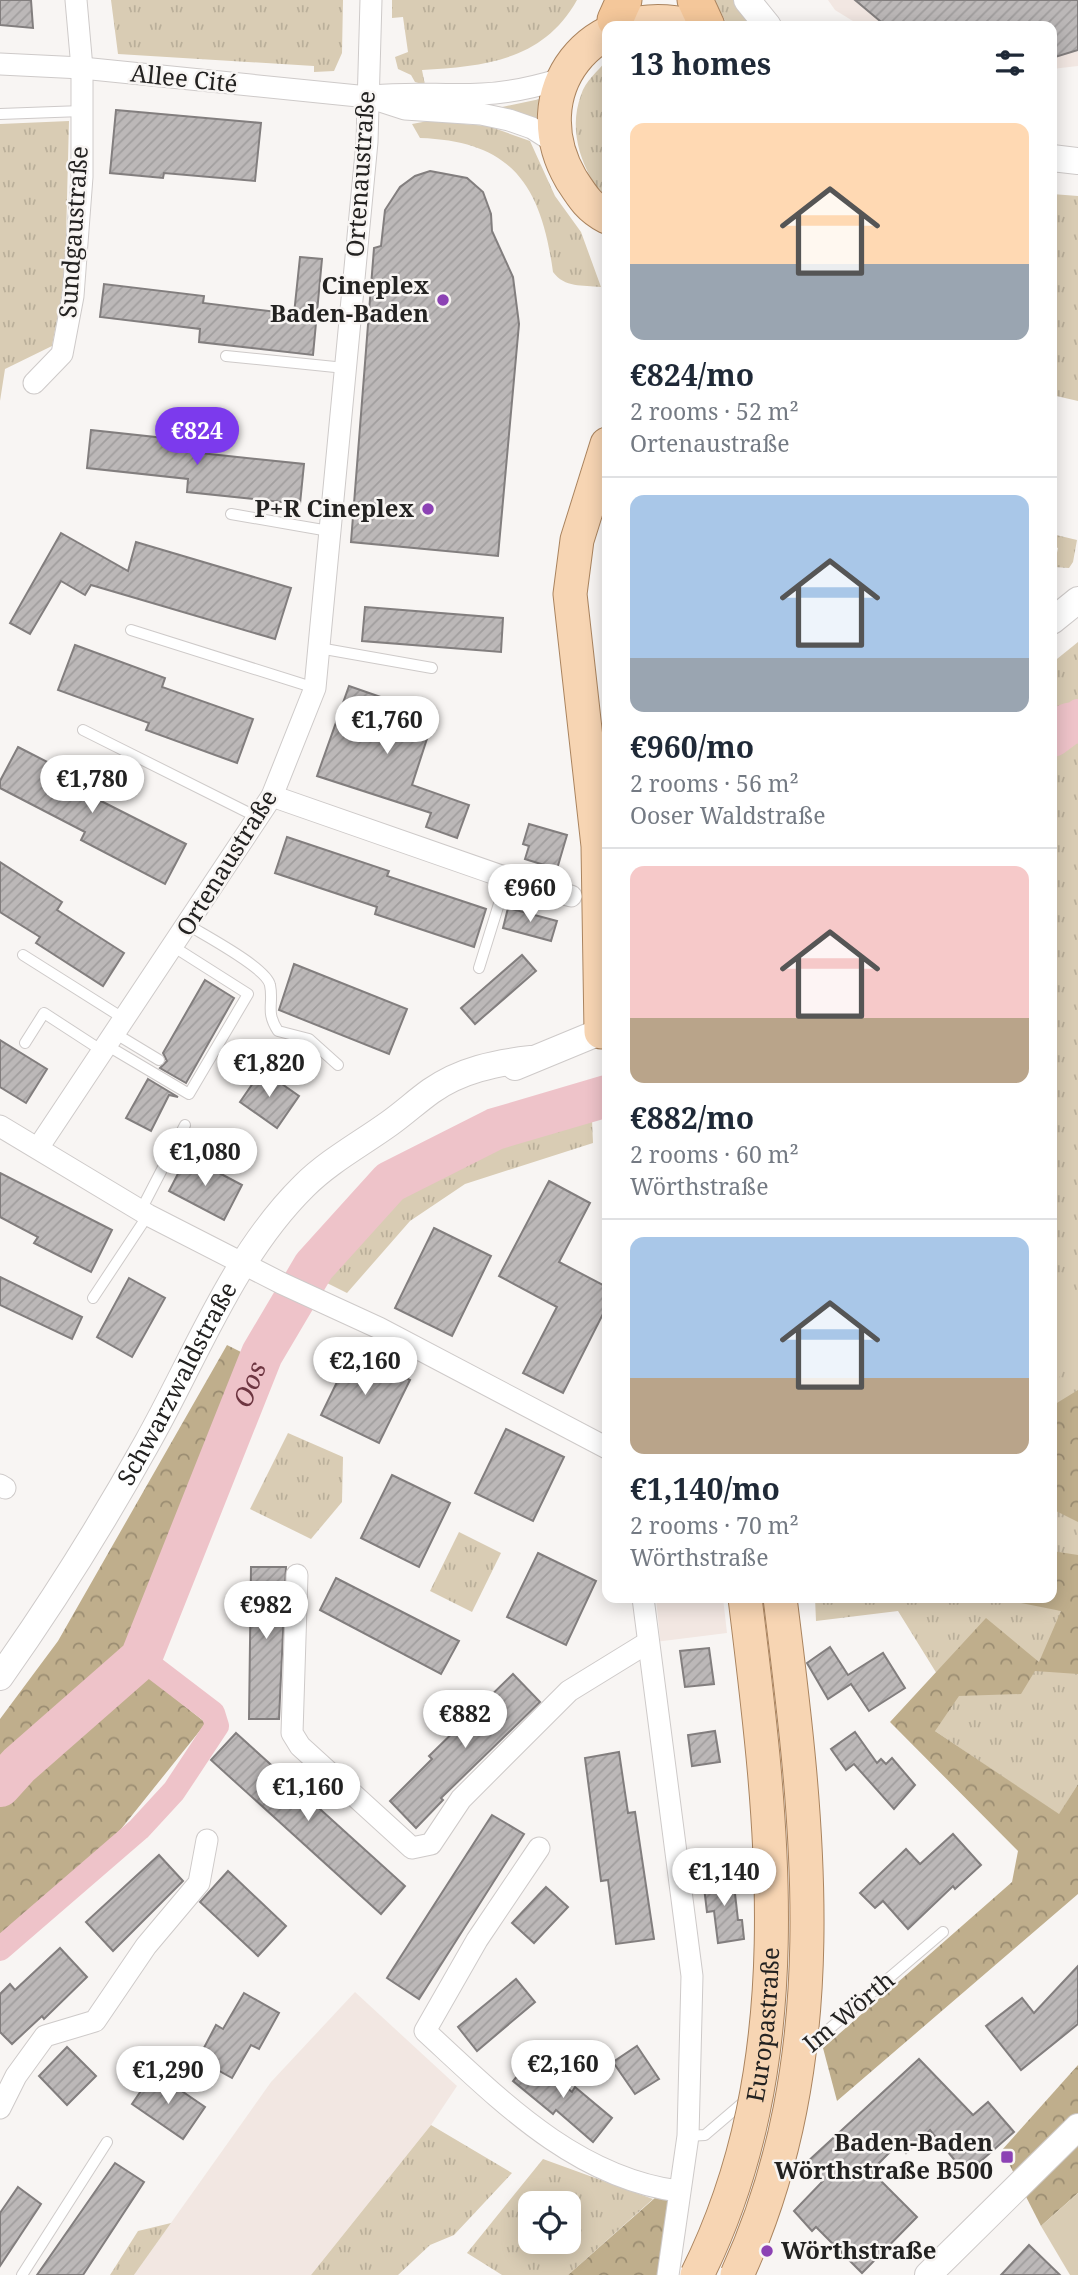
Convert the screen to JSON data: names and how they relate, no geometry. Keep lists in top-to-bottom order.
{
  "streets": {
    "main road": ["Europastraße"],
    "street": [
      "Allee Cité",
      "Ortenaustraße",
      "Sundgaustraße",
      "Schwarzwaldstraße"
    ],
    "lane": ["Im Wörth"]
  },
  "crossings": [
    ["Allee Cité", "Ortenaustraße"],
    ["Allee Cité", "Sundgaustraße"]
  ],
  "water": ["Oos"],
  "places": {
    "other": ["Cineplex Baden-Baden", "P+R Cineplex", "Wörthstraße"],
    "transit": ["Baden-Baden Wörthstraße B500"]
  },
  "page": {
    "heading": "13 homes",
    "list": [
      {
        "name": "€824/mo",
        "note": "2 rooms · 52 m² · Ortenaustraße"
      },
      {
        "name": "€960/mo",
        "note": "2 rooms · 56 m² · Ooser Waldstraße"
      },
      {
        "name": "€882/mo",
        "note": "2 rooms · 60 m² · Wörthstraße"
      },
      {
        "name": "€1,140/mo",
        "note": "2 rooms · 70 m² · Wörthstraße"
      }
    ],
    "price": [
      "€824",
      "€1,760",
      "€1,780",
      "€960",
      "€1,820",
      "€1,080",
      "€2,160",
      "€982",
      "€882",
      "€1,160",
      "€1,140",
      "€2,160",
      "€1,290"
    ]
  }
}
